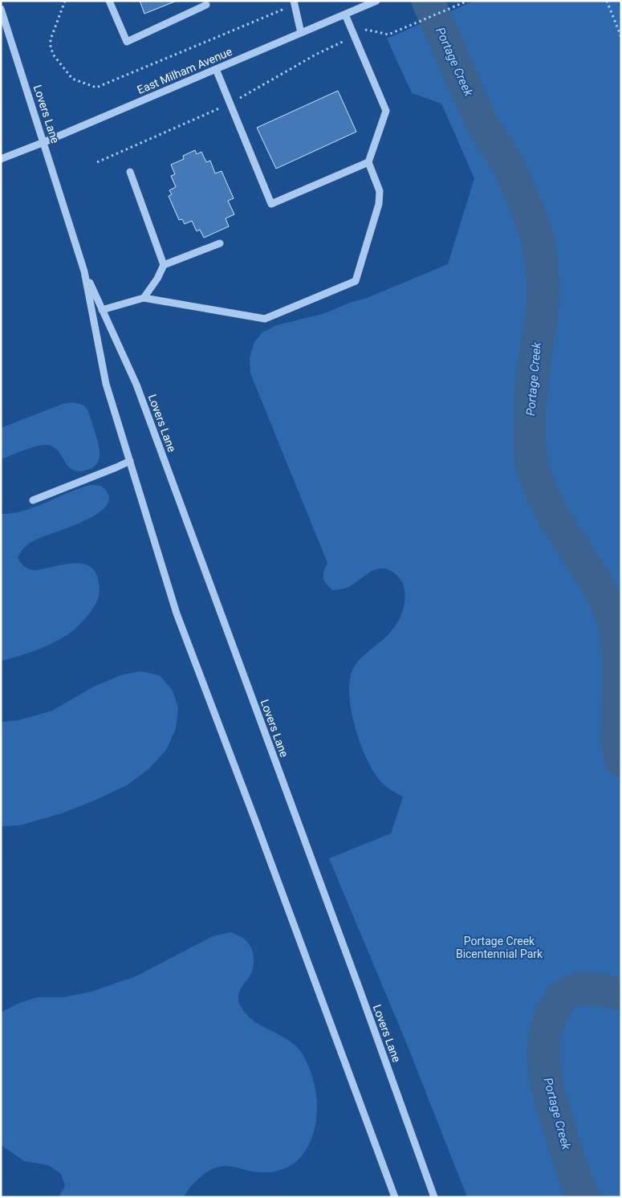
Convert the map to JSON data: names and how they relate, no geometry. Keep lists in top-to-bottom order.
{
  "streets": {
    "street": ["East Milham Avenue", "Lovers Lane"]
  },
  "crossings": [
    ["East Milham Avenue", "Lovers Lane"]
  ],
  "water": ["Portage Creek"],
  "parks": ["Portage Creek Bicentennial Park"]
}
